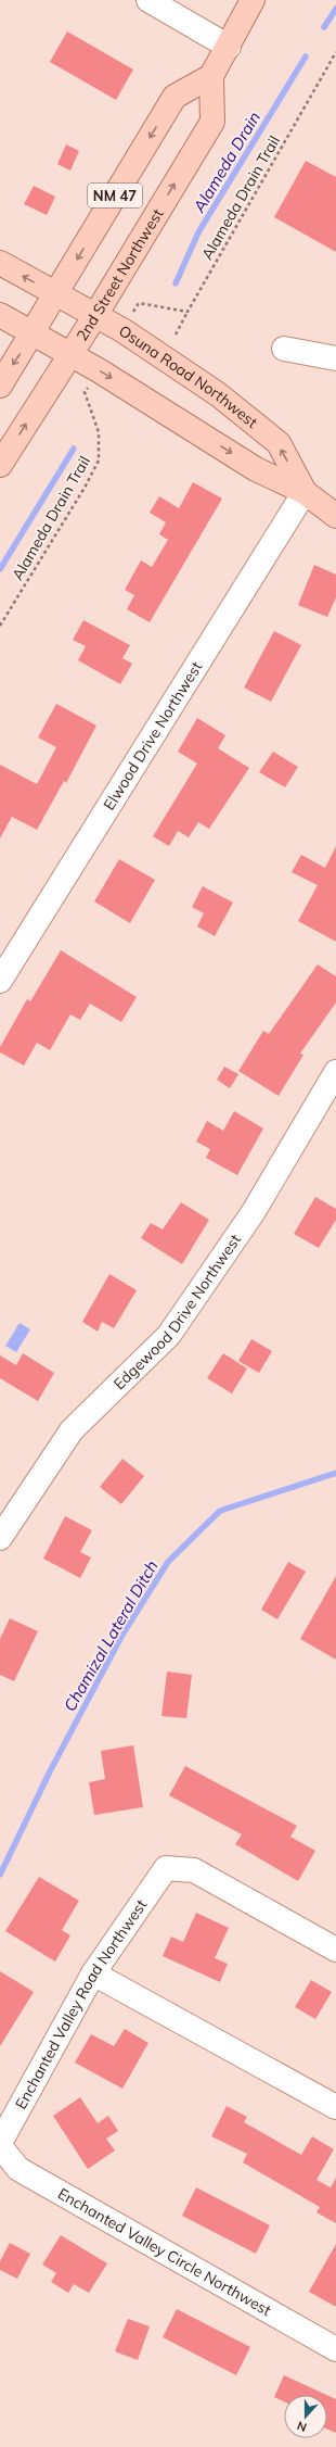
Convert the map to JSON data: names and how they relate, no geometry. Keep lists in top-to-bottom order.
{
  "streets": {
    "main road": ["NM 47", "2nd Street Northwest", "Osuna Road Northwest"],
    "street": [
      "Elwood Drive Northwest",
      "Edgewood Drive Northwest",
      "Enchanted Valley Road Northwest",
      "Enchanted Valley Circle Northwest"
    ],
    "path": ["Alameda Drain Trail"]
  },
  "crossings": [
    ["NM 47", "2nd Street Northwest"],
    ["NM 47", "Osuna Road Northwest"],
    ["2nd Street Northwest", "Osuna Road Northwest"],
    ["Osuna Road Northwest", "Elwood Drive Northwest"],
    ["Enchanted Valley Road Northwest", "Enchanted Valley Circle Northwest"]
  ],
  "water": ["Alameda Drain", "Chamizal Lateral Ditch"],
  "north": "bottom"
}
